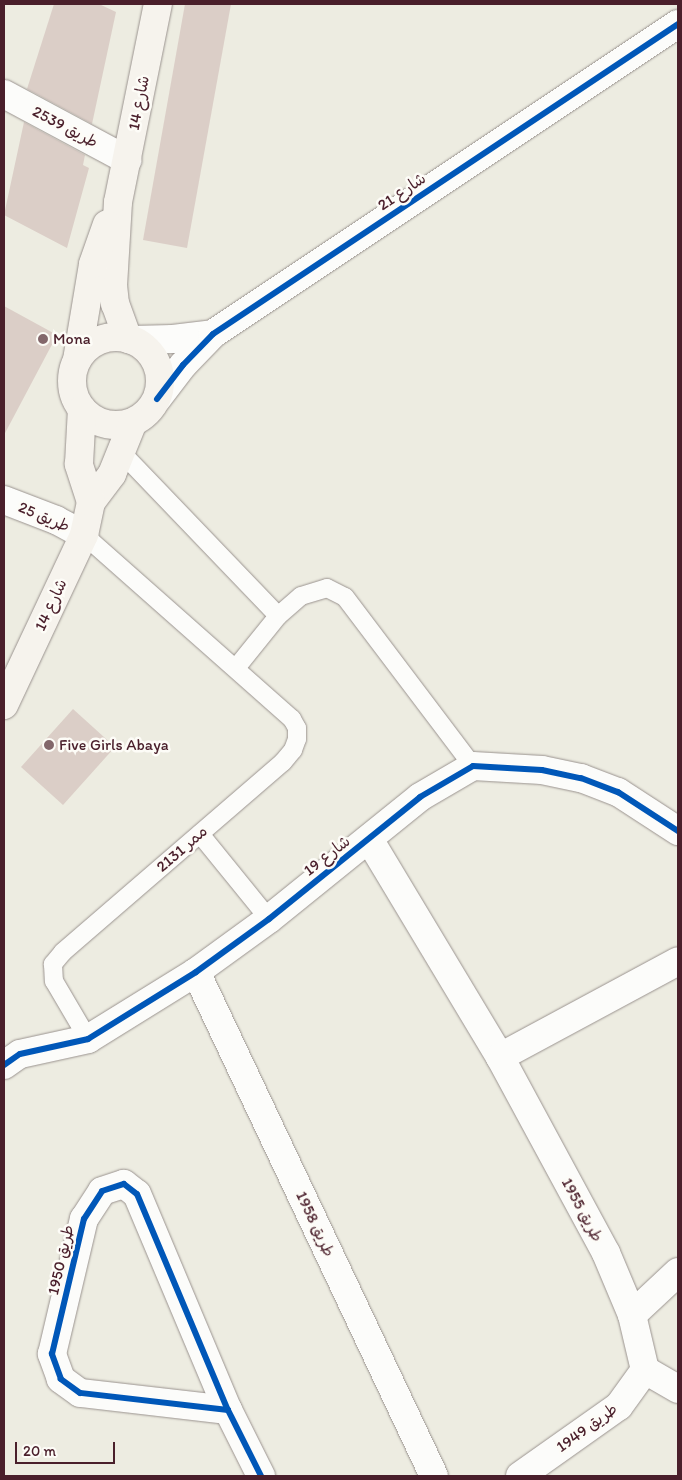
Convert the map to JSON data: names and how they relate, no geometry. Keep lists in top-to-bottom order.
{
  "streets": {
    "street": [
      "شارع 14",
      "طريق 2539",
      "شارع 21",
      "طريق 25",
      "شارع 19",
      "طريق 1955",
      "طريق 1958",
      "طريق 1950",
      "طريق 1949"
    ],
    "lane": ["ممر 2131"]
  },
  "crossings": [
    ["شارع 14", "طريق 2539"],
    ["شارع 14", "شارع 21"],
    ["شارع 14", "طريق 25"],
    ["شارع 14", "ممر 2131"],
    ["طريق 25", "ممر 2131"],
    ["ممر 2131", "شارع 19"],
    ["شارع 19", "طريق 1955"],
    ["شارع 19", "طريق 1958"],
    ["طريق 1955", "طريق 1949"]
  ],
  "places": ["Mona", "Five Girls Abaya"],
  "scale_bar": "20 m"
}
